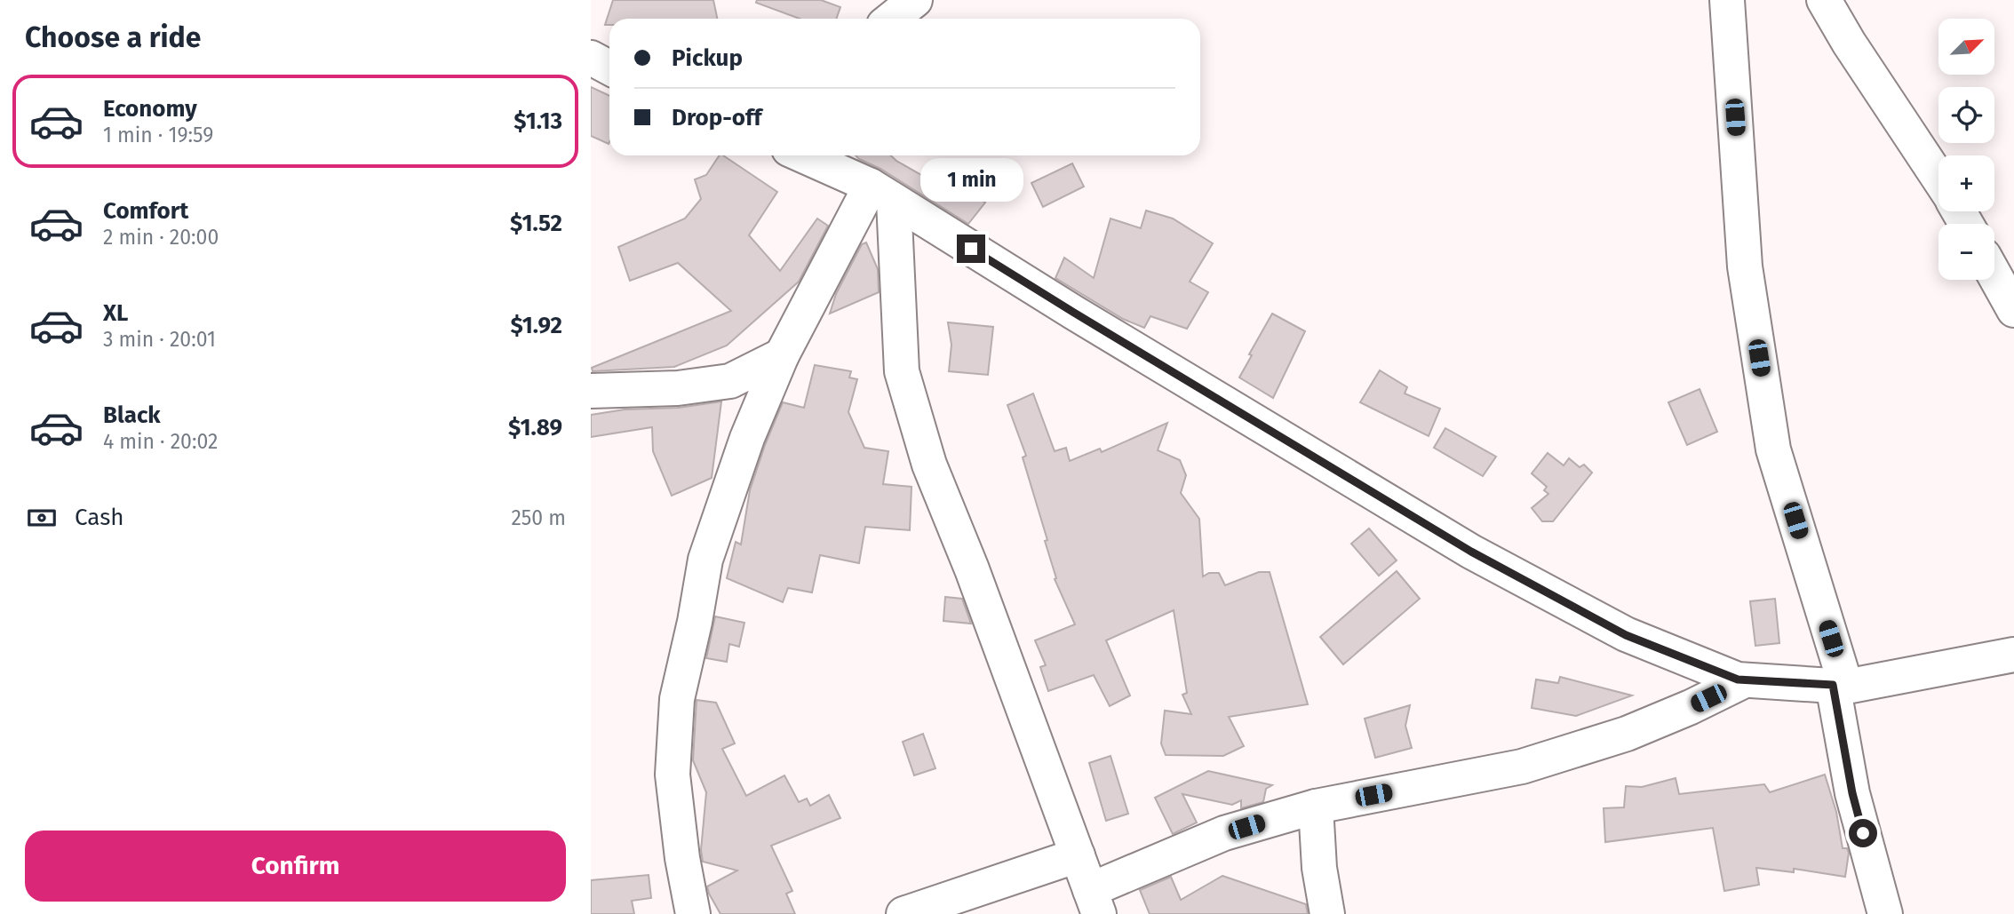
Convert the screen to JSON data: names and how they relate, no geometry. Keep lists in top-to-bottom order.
{
  "north": "top right",
  "page": {
    "heading": "Choose a ride",
    "map_buttons": ["+", "−"],
    "banner": ["Pickup", "Drop-off"],
    "list": [
      {
        "name": "Economy",
        "note": "1 min · 19:59",
        "value": "$1.13"
      },
      {
        "name": "Comfort",
        "note": "2 min · 20:00",
        "value": "$1.52"
      },
      {
        "name": "XL",
        "note": "3 min · 20:01",
        "value": "$1.92"
      },
      {
        "name": "Black",
        "note": "4 min · 20:02",
        "value": "$1.89"
      }
    ],
    "bubble": "1 min",
    "pay": ["Cash", "250 m"],
    "buttons": "Confirm"
  }
}
